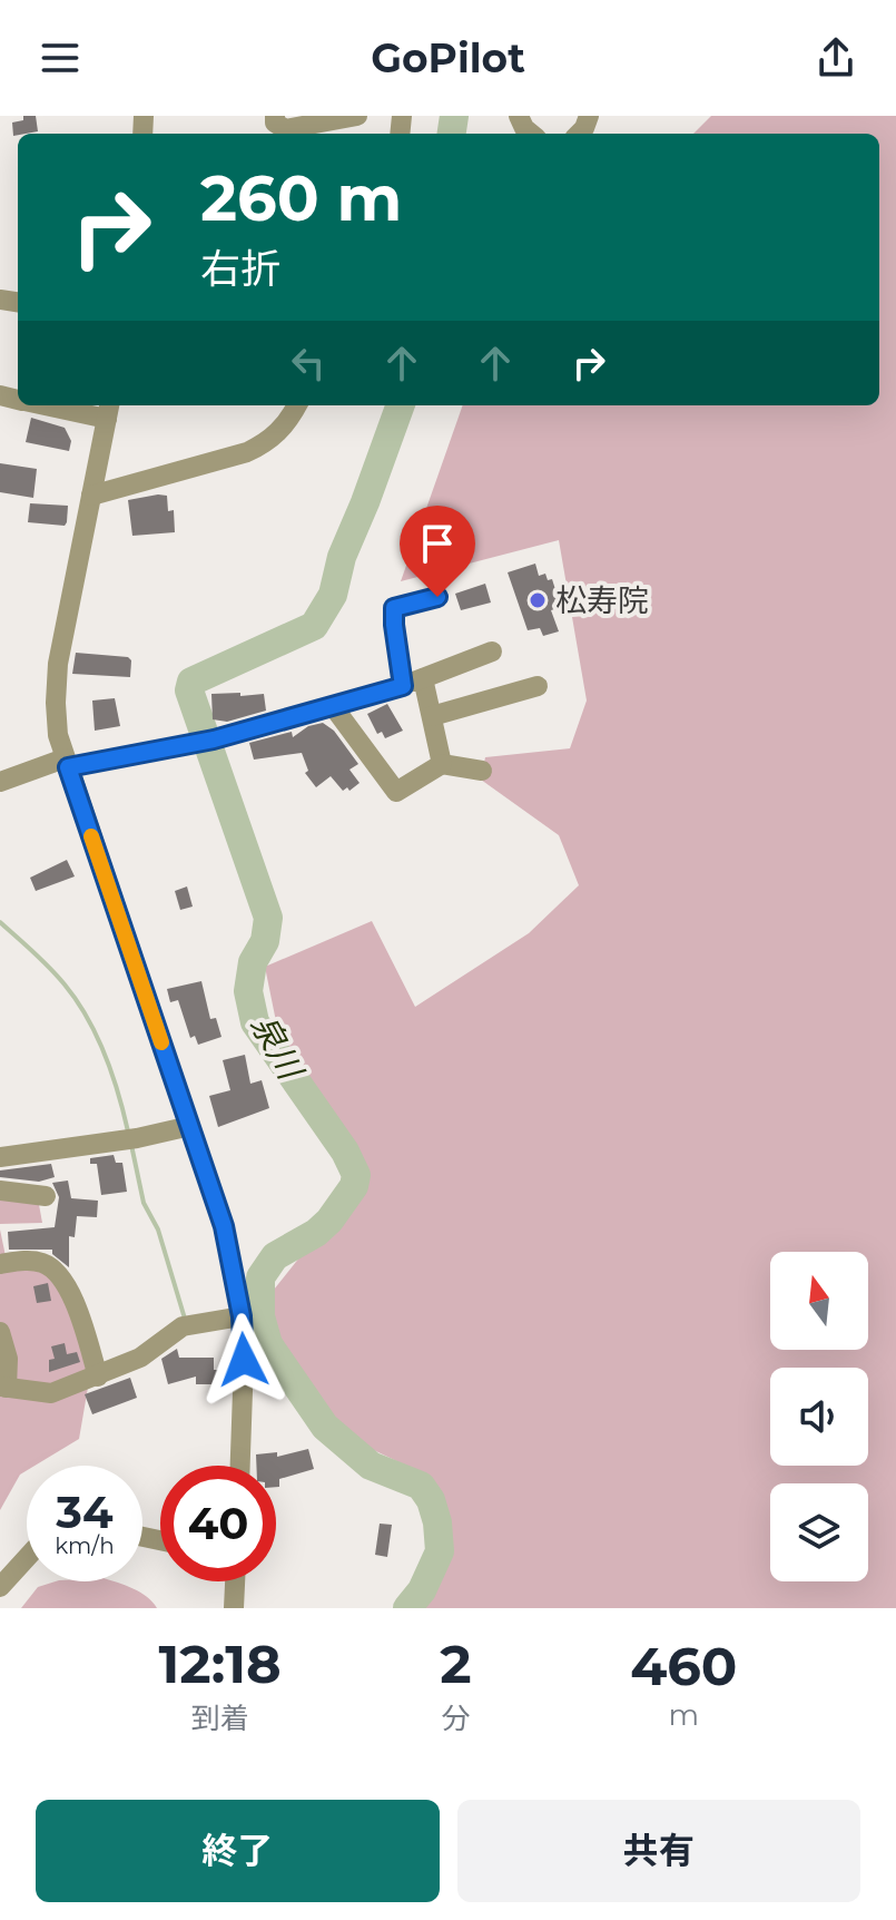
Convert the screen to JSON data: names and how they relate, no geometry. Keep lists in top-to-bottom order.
{
  "water": ["泉川"],
  "places": ["松寿院"],
  "north": "top",
  "page": {
    "header": "GoPilot",
    "turn": ["260 m", "右折"],
    "speed": "34 km/h",
    "limit": "40",
    "eta": [
      "12:18",
      "到着",
      "2",
      "分",
      "460",
      "m"
    ],
    "buttons": ["終了", "共有"]
  }
}
